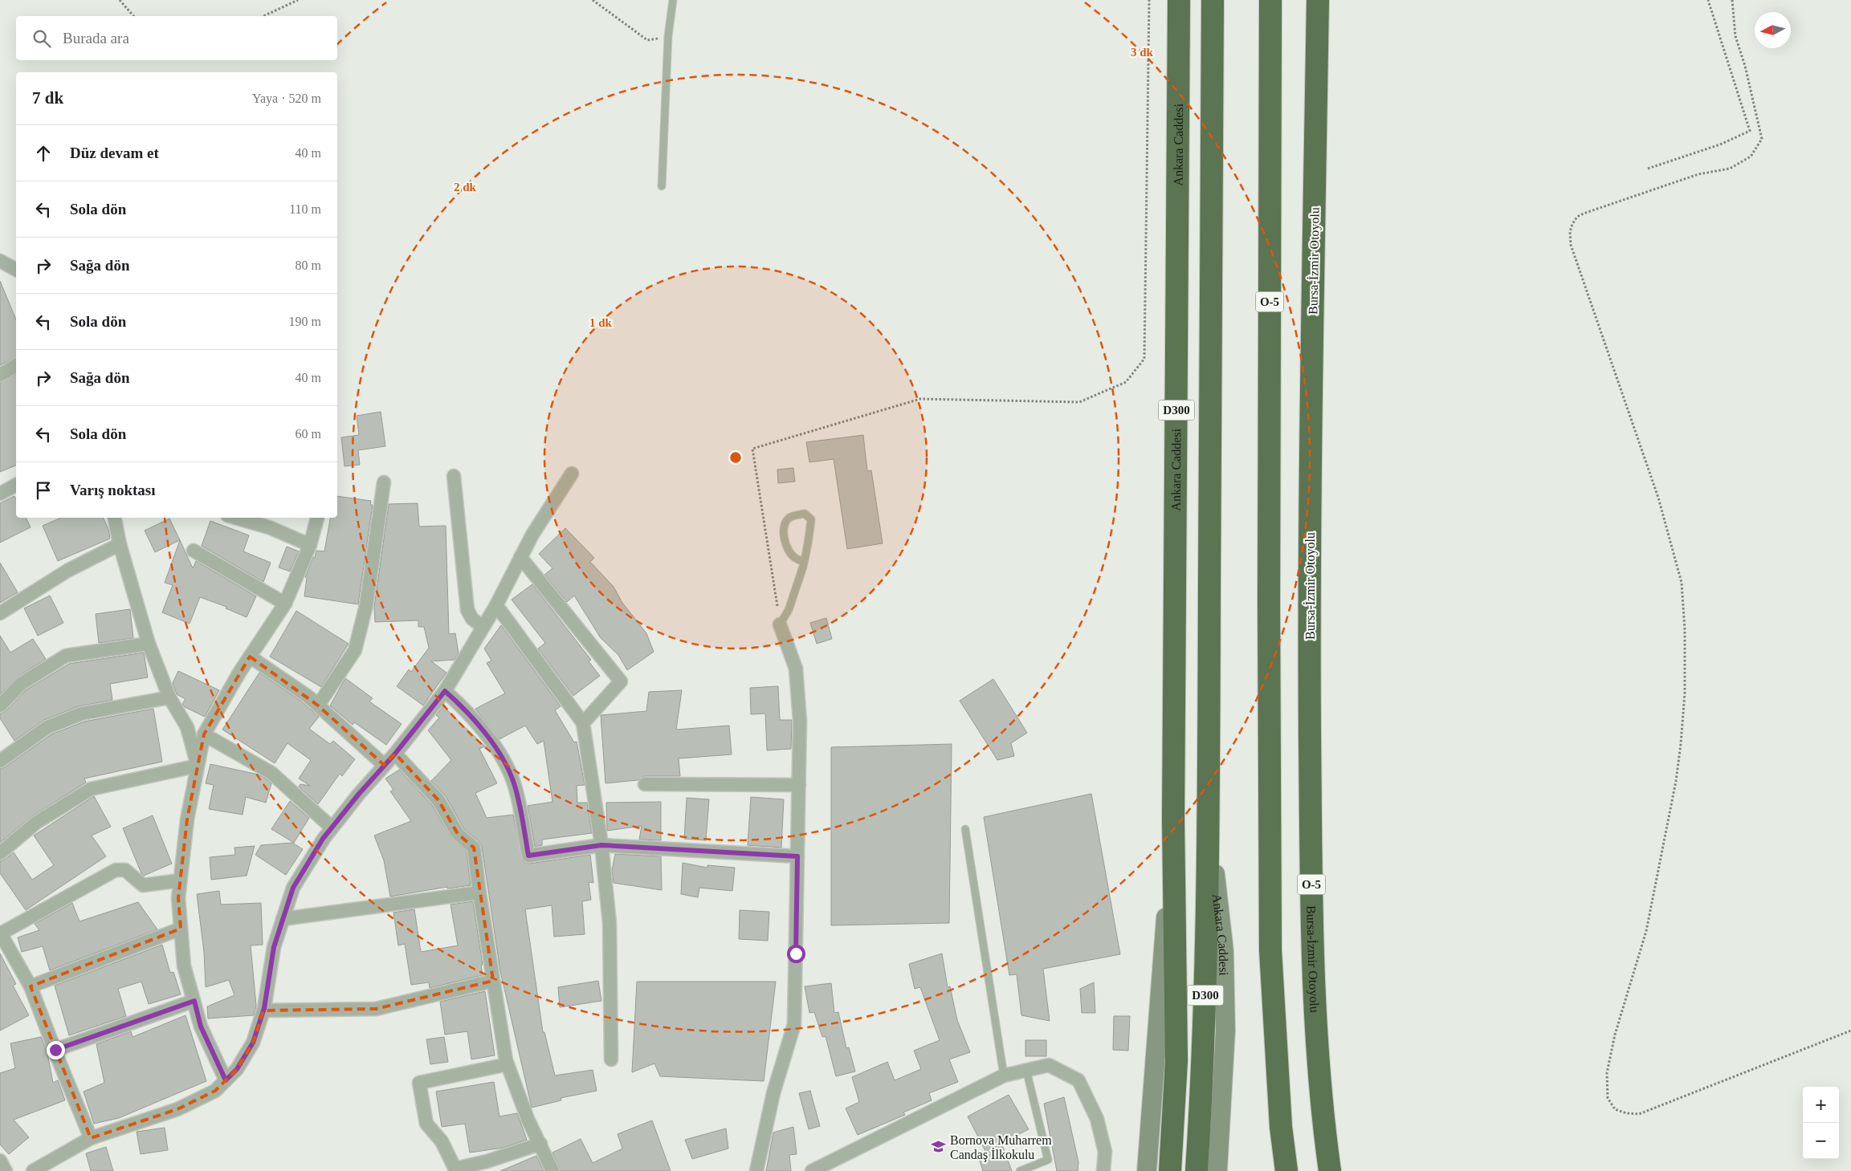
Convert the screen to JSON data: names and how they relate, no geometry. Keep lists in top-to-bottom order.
{
  "streets": {
    "highway": [
      "Ankara Caddesi",
      "Bursa-İzmir Otoyolu",
      "O-5",
      "D300"
    ]
  },
  "places": {
    "school or university": ["Bornova Muharrem Candaş İlkokulu"]
  },
  "north": "left",
  "page": {
    "search": "Burada ara",
    "heading": ["7 dk", "Yaya · 520 m"],
    "list": [
      ["Düz devam et", "40 m"],
      ["Sola dön", "110 m"],
      ["Sağa dön", "80 m"],
      ["Sola dön", "190 m"],
      ["Sağa dön", "40 m"],
      ["Sola dön", "60 m"],
      "Varış noktası"
    ],
    "map_buttons": ["+", "−"]
  },
  "rings": ["3 dk", "2 dk", "1 dk"]
}
